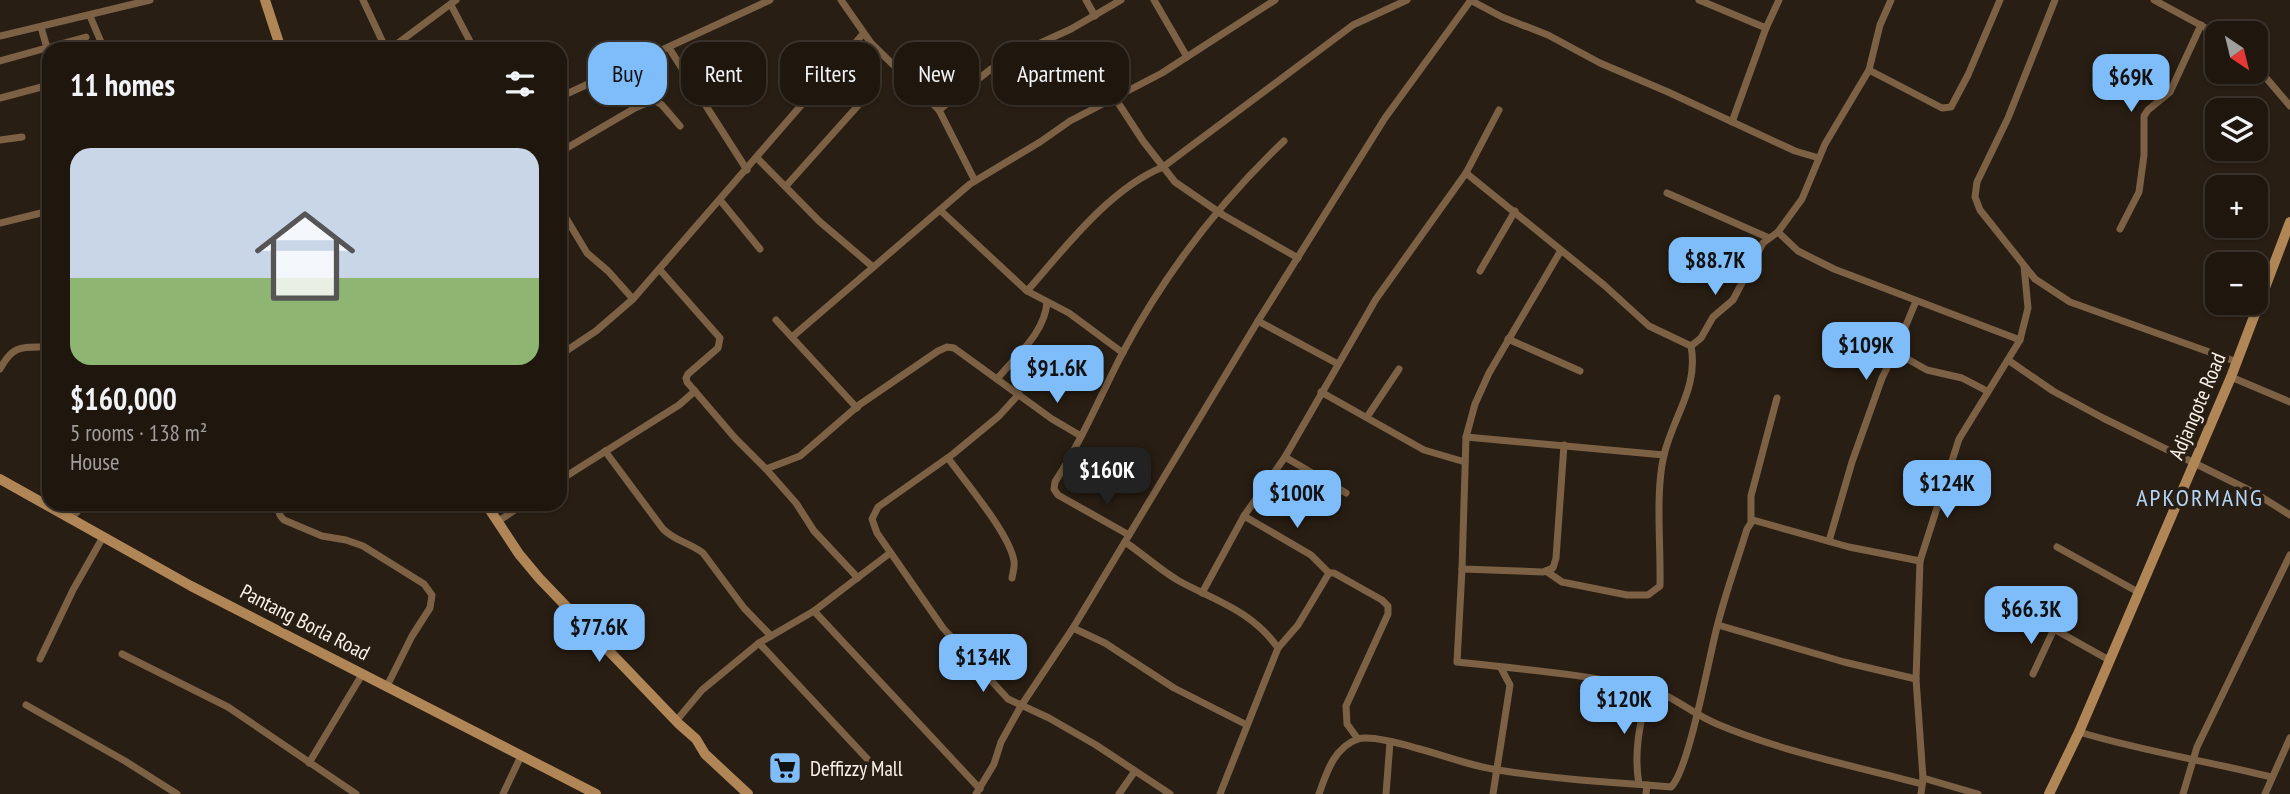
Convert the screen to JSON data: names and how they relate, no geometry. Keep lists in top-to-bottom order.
{
  "streets": {
    "street": ["Adjangote Road", "Pantang Borla Road"]
  },
  "districts": ["APKORMANG"],
  "places": {
    "supermarket": ["Deffizzy Mall"]
  },
  "north": "bottom right",
  "page": {
    "map_buttons": ["+", "−"],
    "chip": [
      "Buy",
      "Rent",
      "Filters",
      "New",
      "Apartment"
    ],
    "heading": "11 homes",
    "price": [
      "$69K",
      "$88.7K",
      "$109K",
      "$91.6K",
      "$160K",
      "$124K",
      "$100K",
      "$66.3K",
      "$77.6K",
      "$134K",
      "$120K"
    ],
    "list": [
      {
        "name": "$160,000",
        "note": "5 rooms · 138 m² · House"
      }
    ]
  }
}
